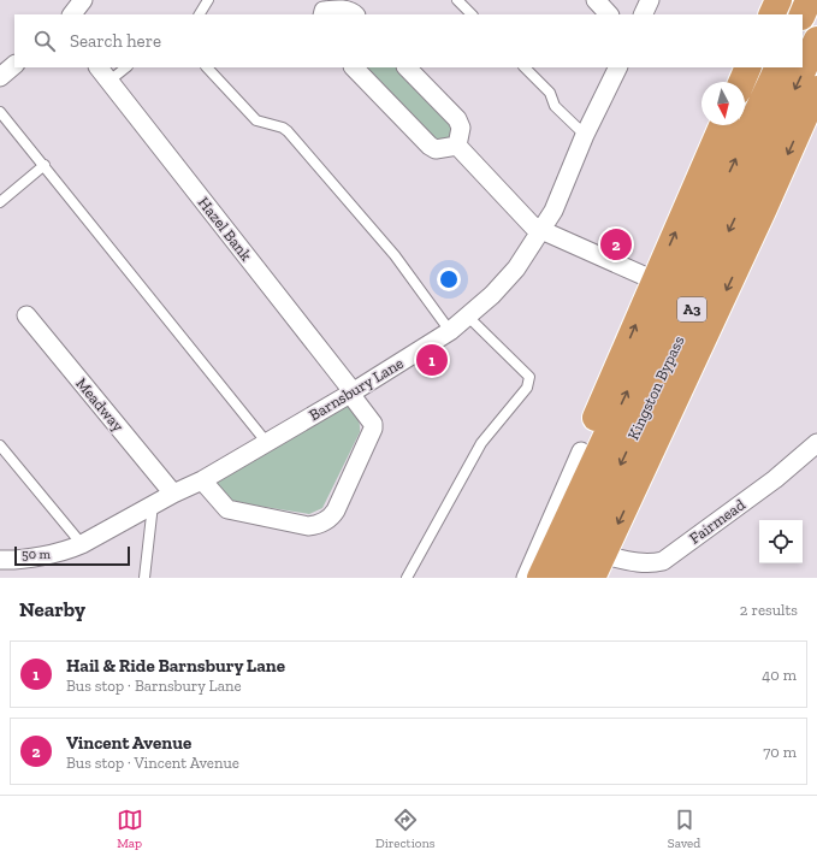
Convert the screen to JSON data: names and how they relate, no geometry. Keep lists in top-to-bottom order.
{
  "streets": {
    "highway": ["A3", "Kingston Bypass"],
    "street": [
      "Hazel Bank",
      "Barnsbury Lane",
      "Meadway",
      "Fairmead"
    ]
  },
  "crossings": [
    ["Hazel Bank", "Barnsbury Lane"],
    ["Barnsbury Lane", "Meadway"]
  ],
  "scale_bar": "50 m",
  "north": "bottom",
  "page": {
    "search": "Search here",
    "pins": ["2", "1"],
    "scale": "50 m",
    "heading": ["Nearby", "2 results"],
    "list": [
      {
        "mark": "1",
        "name": "Hail & Ride Barnsbury Lane",
        "note": "Bus stop · Barnsbury Lane",
        "value": "40 m"
      },
      {
        "mark": "2",
        "name": "Vincent Avenue",
        "note": "Bus stop · Vincent Avenue",
        "value": "70 m"
      }
    ],
    "nav": ["Map", "Directions", "Saved"]
  }
}
